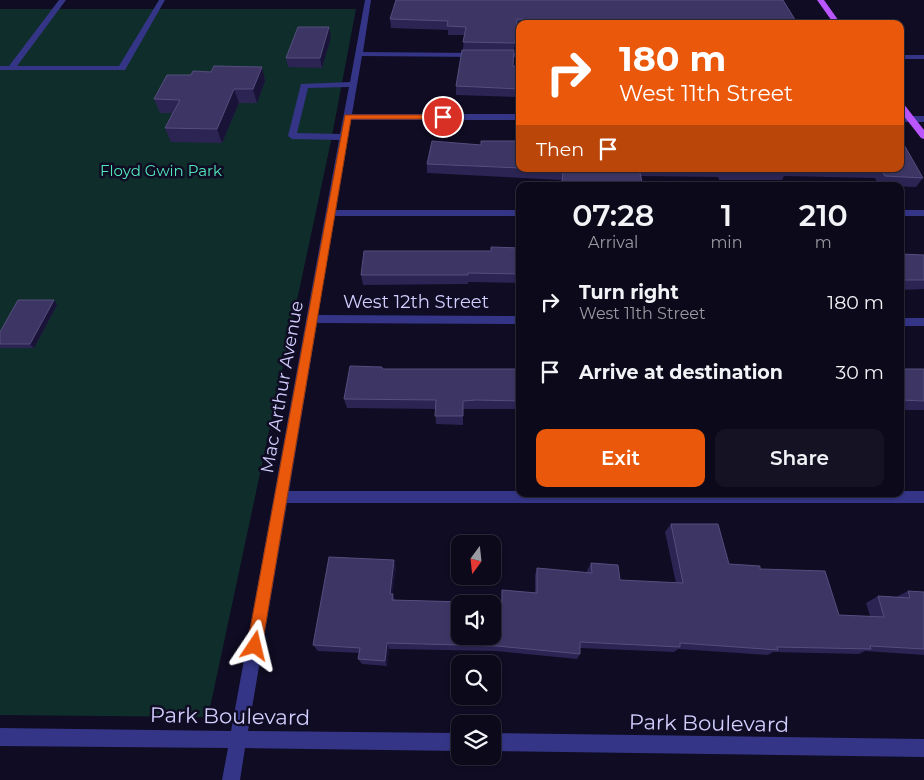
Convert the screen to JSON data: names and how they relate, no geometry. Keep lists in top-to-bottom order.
{
  "streets": {
    "street": ["West 12th Street", "Mac Arthur Avenue", "Park Boulevard"]
  },
  "crossings": [
    ["West 12th Street", "Mac Arthur Avenue"],
    ["Mac Arthur Avenue", "Park Boulevard"]
  ],
  "parks": ["Floyd Gwin Park"],
  "north": "bottom",
  "page": {
    "turn": ["180 m", "West 11th Street"],
    "then": "Then",
    "eta": [
      "07:28",
      "Arrival",
      "1",
      "min",
      "210",
      "m"
    ],
    "list": [
      {
        "name": "Turn right",
        "note": "West 11th Street",
        "value": "180 m"
      },
      {
        "name": "Arrive at destination",
        "value": "30 m"
      }
    ],
    "buttons": ["Exit", "Share"]
  }
}
